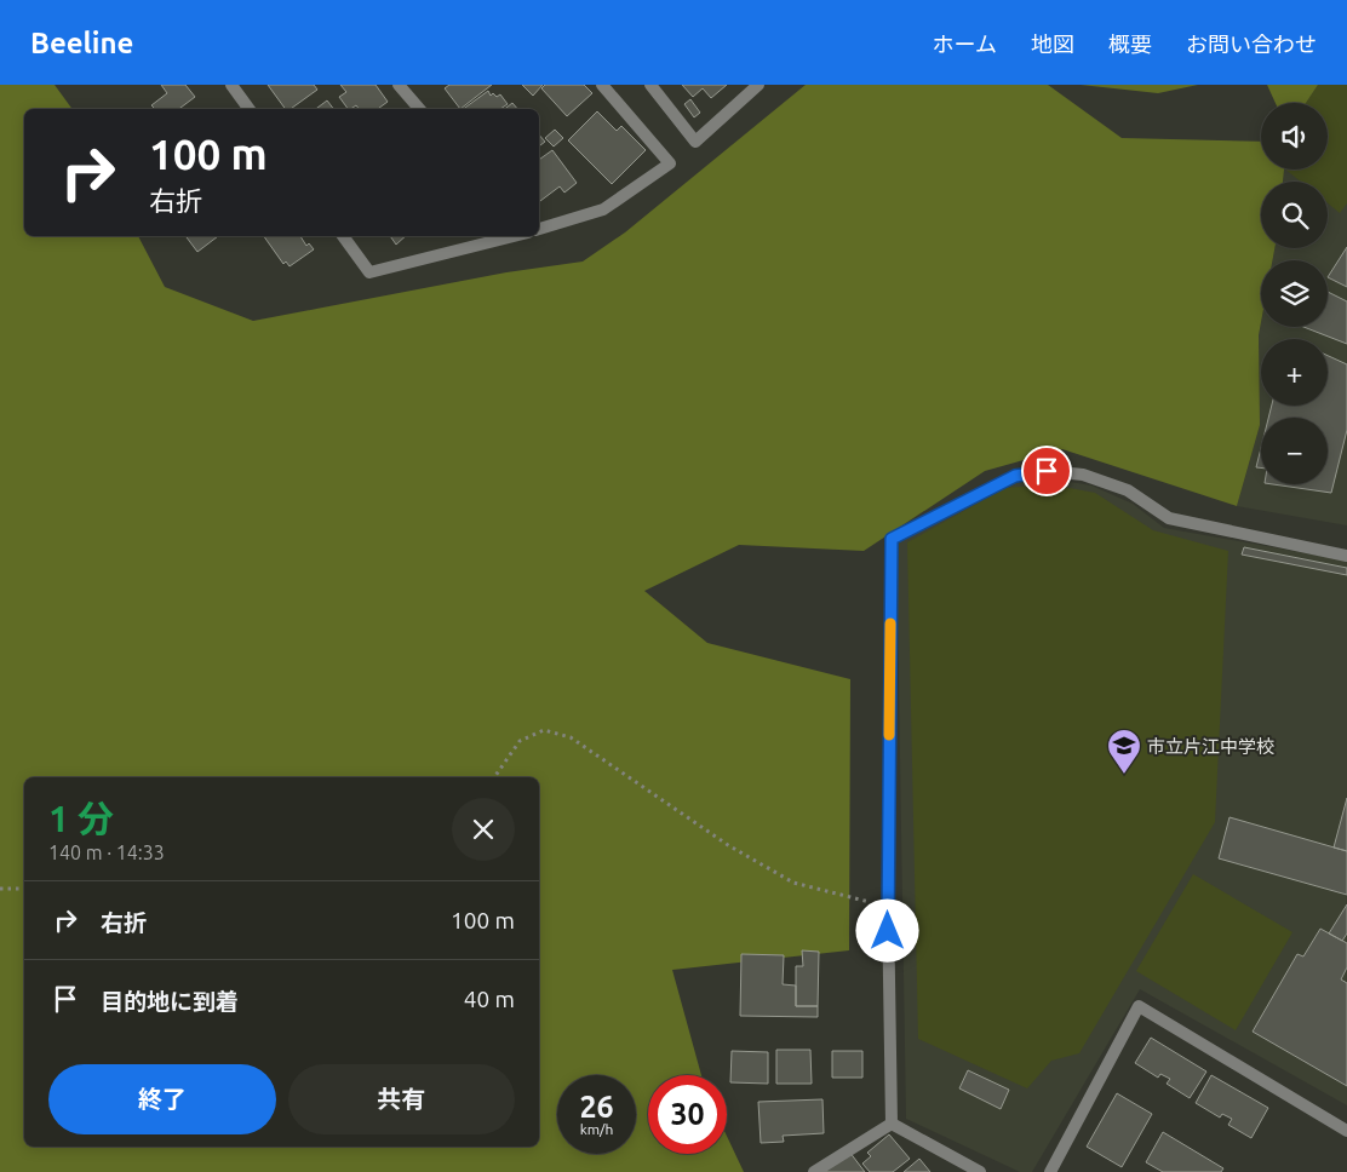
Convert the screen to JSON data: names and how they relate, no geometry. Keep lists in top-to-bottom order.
{
  "places": {
    "school or university": ["市立片江中学校"]
  },
  "page": {
    "header": "Beeline",
    "nav": [
      "ホーム",
      "地図",
      "概要",
      "お問い合わせ"
    ],
    "map_buttons": ["+", "−"],
    "turn": ["100 m", "右折"],
    "heading": ["1 分", "140 m · 14:33"],
    "list": [
      {
        "name": "右折",
        "value": "100 m"
      },
      {
        "name": "目的地に到着",
        "value": "40 m"
      }
    ],
    "buttons": ["終了", "共有"],
    "speed": "26 km/h",
    "limit": "30"
  }
}
